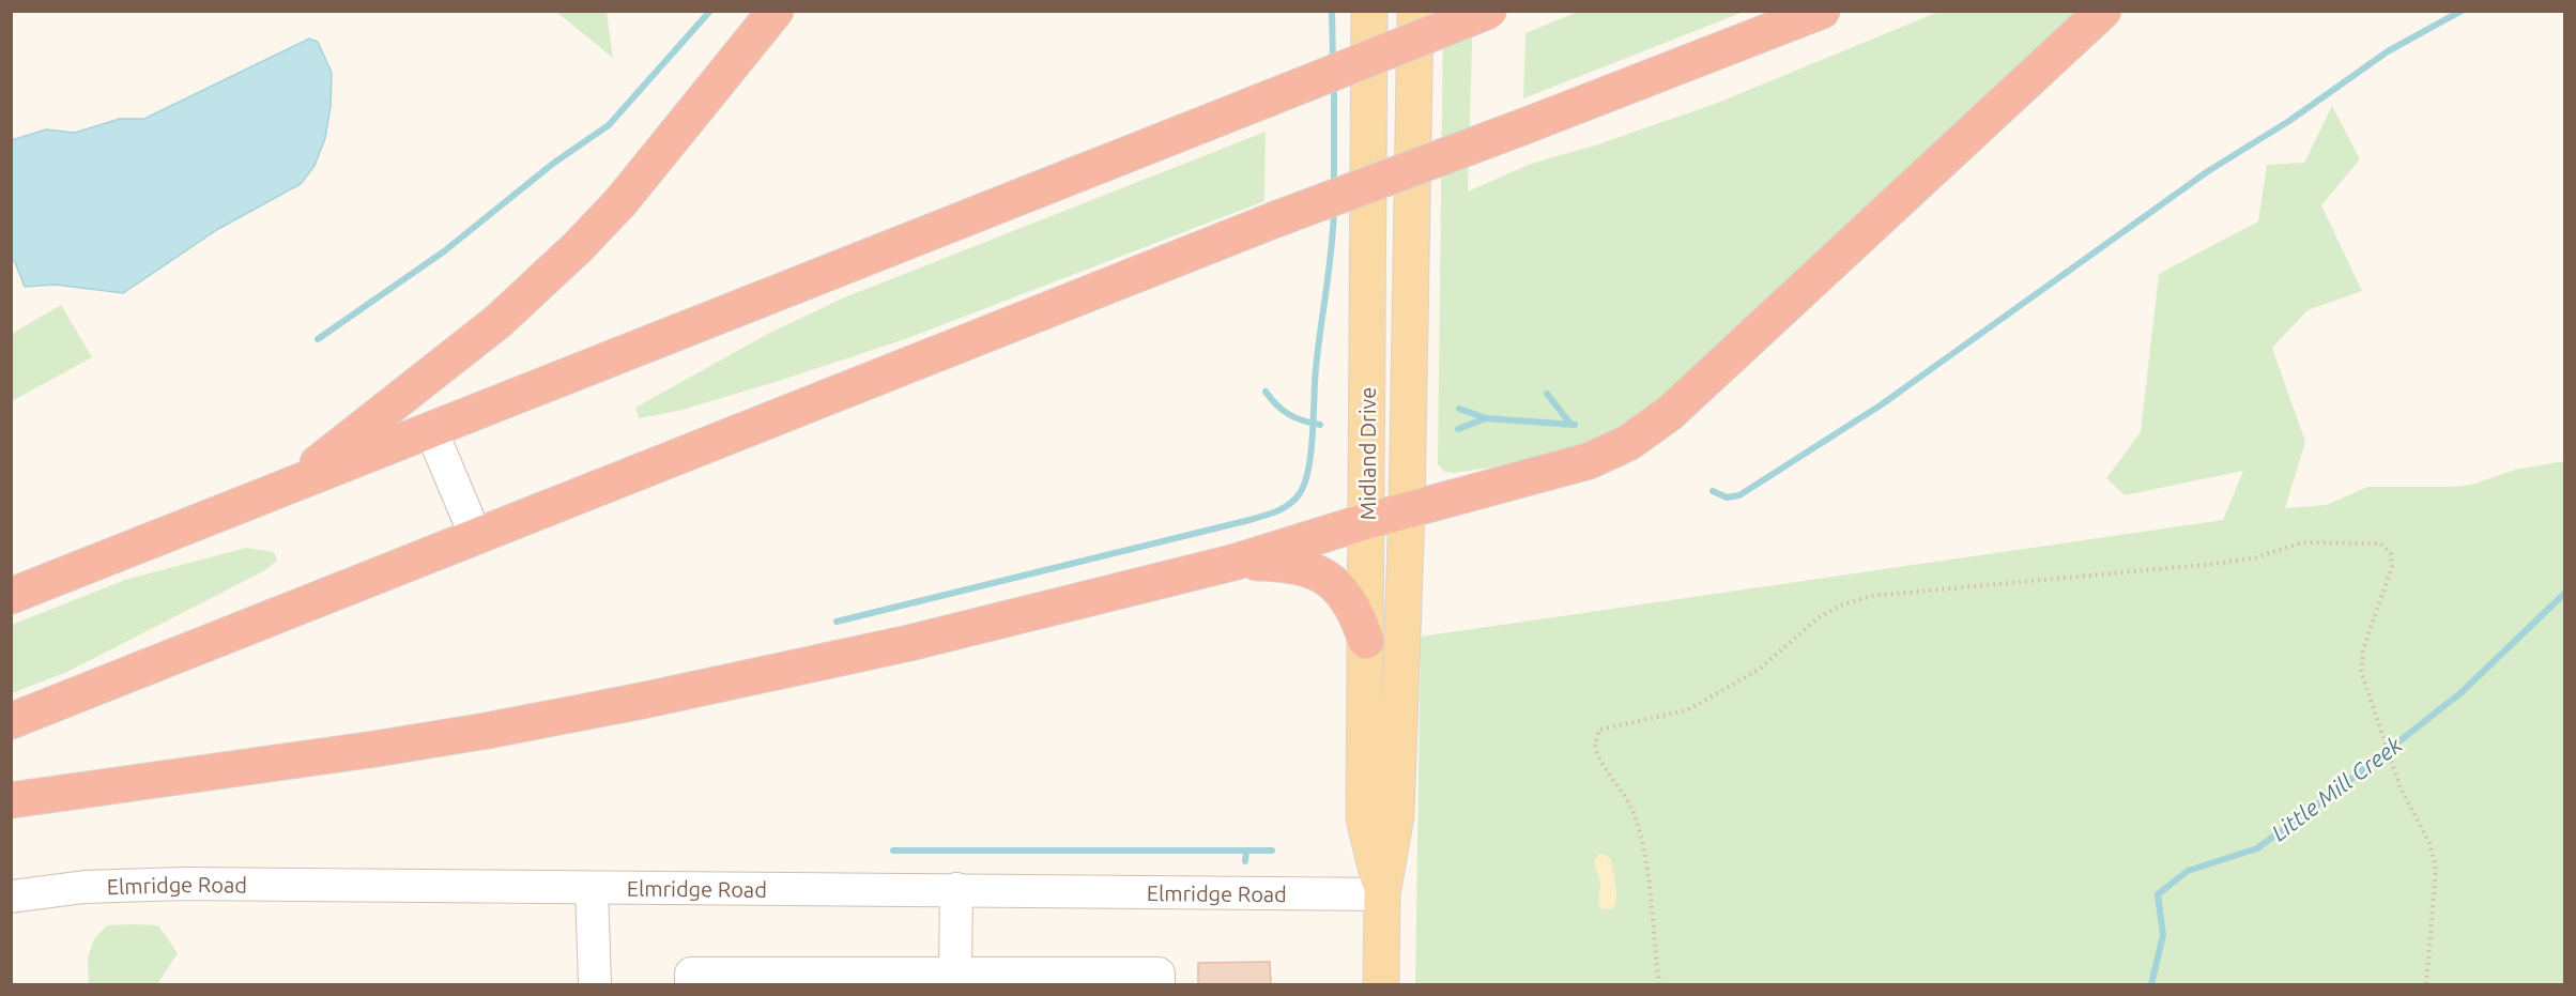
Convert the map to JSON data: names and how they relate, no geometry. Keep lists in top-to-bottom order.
{
  "streets": {
    "main road": ["Midland Drive"],
    "street": ["Elmridge Road"]
  },
  "crossings": [
    ["Midland Drive", "Elmridge Road"]
  ],
  "water": ["Little Mill Creek"]
}
